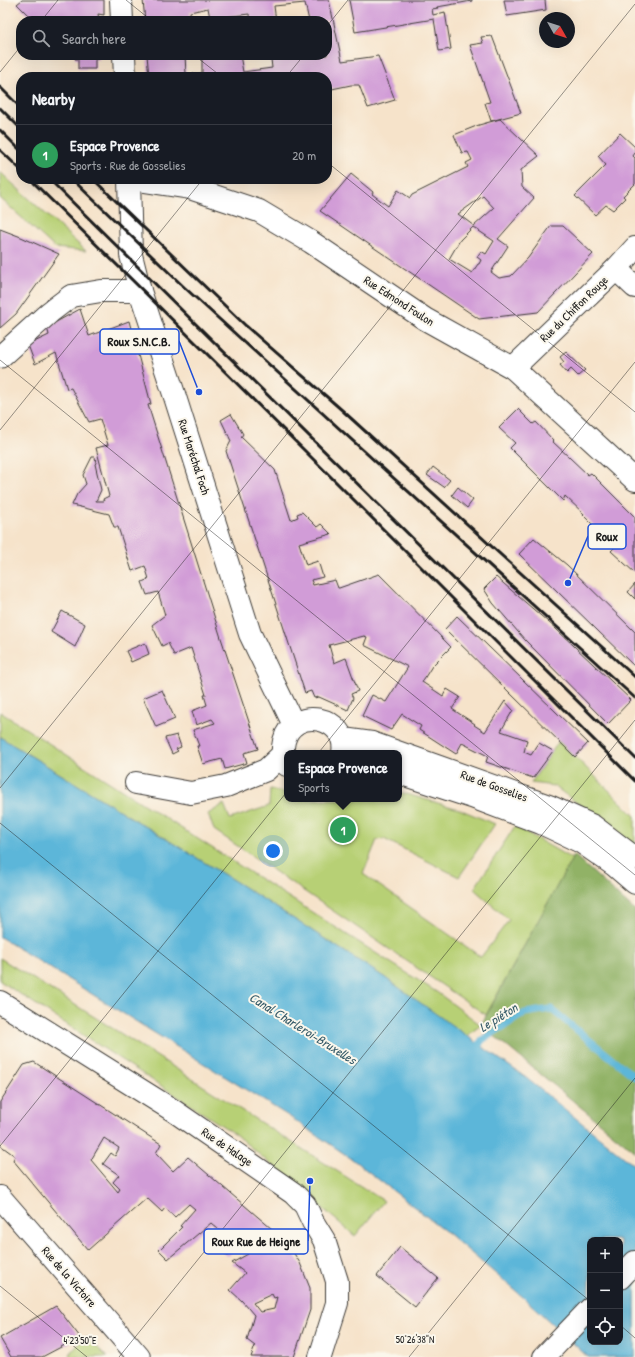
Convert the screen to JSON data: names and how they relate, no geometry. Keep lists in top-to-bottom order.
{
  "streets": {
    "street": [
      "Rue Edmond Foulon",
      "Rue du Chiffon Rouge",
      "Rue Maréchal Foch",
      "Rue de Gosselies",
      "Rue de Halage",
      "Rue de la Victoire"
    ]
  },
  "crossings": [
    ["Rue Edmond Foulon", "Rue du Chiffon Rouge"]
  ],
  "water": ["Le piéton", "Canal Charleroi-Bruxelles"],
  "places": ["Roux S.N.C.B.", "Roux", "Roux Rue de Heigne"],
  "north": "bottom right",
  "page": {
    "search": "Search here",
    "heading": "Nearby",
    "list": [
      {
        "mark": "1",
        "name": "Espace Provence",
        "note": "Sports · Rue de Gosselies",
        "value": "20 m"
      }
    ],
    "popup": ["Espace Provence", "Sports"],
    "pins": "1",
    "map_buttons": ["+", "−"]
  },
  "coordinates": ["50°26'38\"N", "4°23'50\"E"]
}
